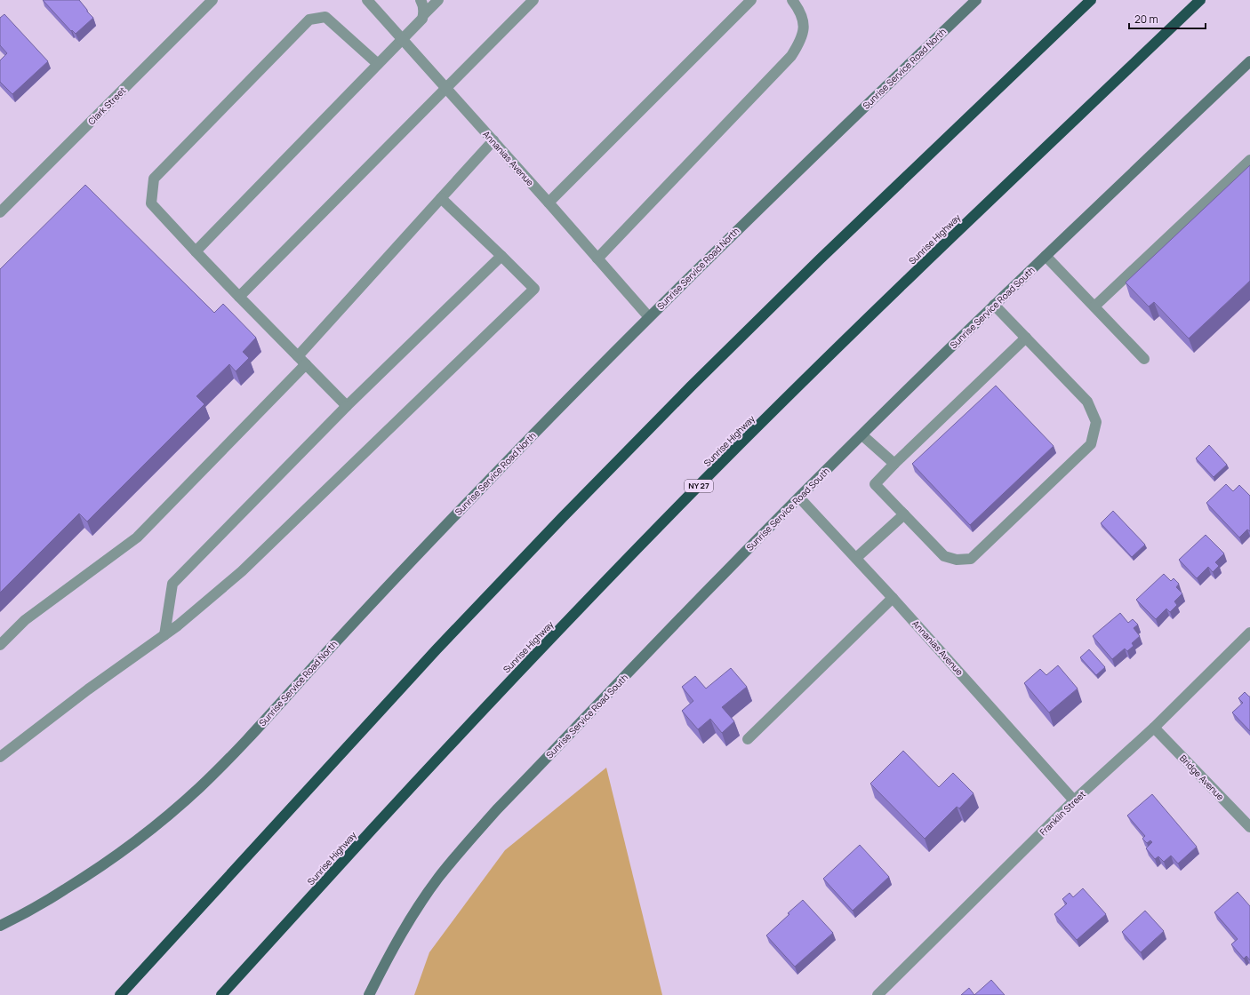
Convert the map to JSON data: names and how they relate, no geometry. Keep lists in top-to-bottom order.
{
  "streets": {
    "highway": ["Sunrise Highway", "NY 27"],
    "main road": ["Sunrise Service Road North", "Sunrise Service Road South"],
    "street": [
      "Clark Street",
      "Annanias Avenue",
      "Bridge Avenue",
      "Franklin Street"
    ]
  },
  "crossings": [
    ["Sunrise Service Road North", "Annanias Avenue"],
    ["Annanias Avenue", "Sunrise Service Road South"],
    ["Annanias Avenue", "Franklin Street"],
    ["Bridge Avenue", "Franklin Street"]
  ],
  "scale_bar": "20 m"
}
